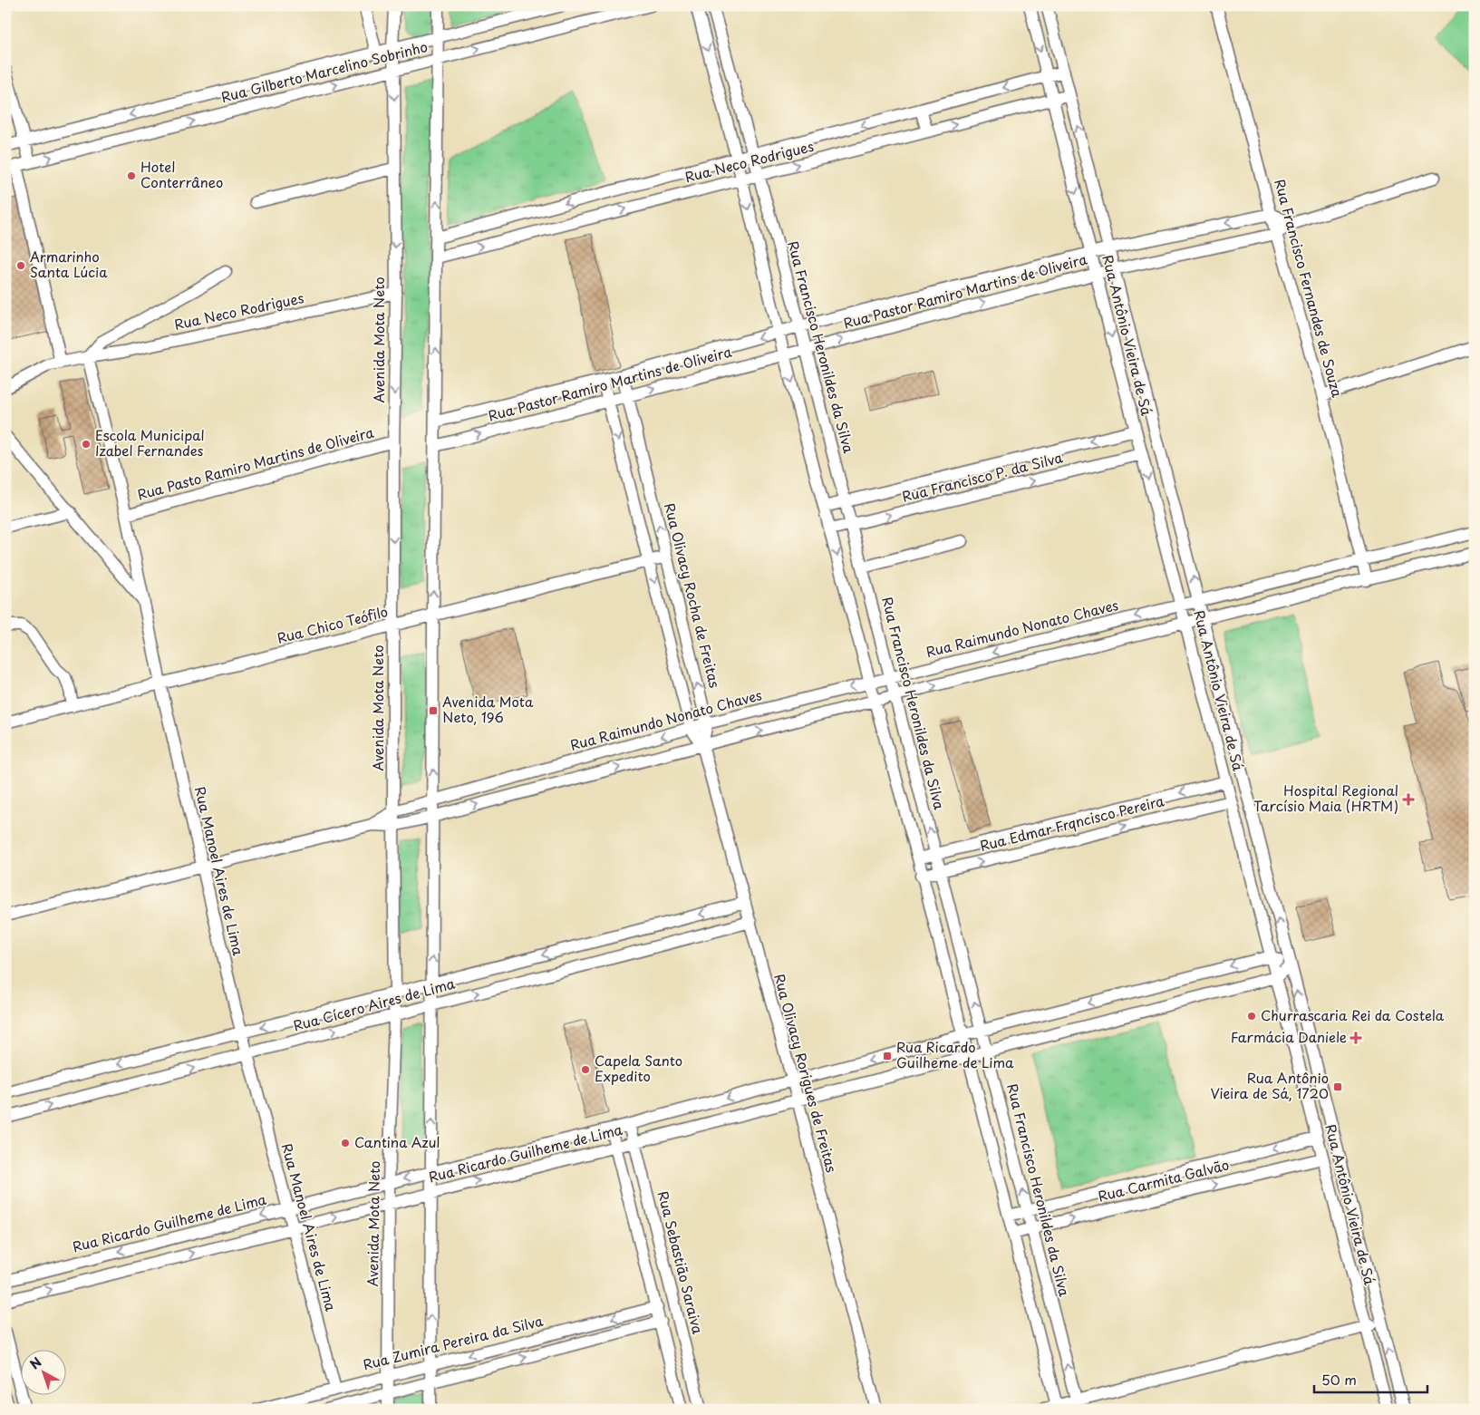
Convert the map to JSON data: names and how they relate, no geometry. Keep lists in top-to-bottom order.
{
  "streets": {
    "street": [
      "Rua Gilberto Marcelino Sobrinho",
      "Rua Neco Rodrigues",
      "Rua Francisco Fernandes de Souza",
      "Rua Pastor Ramiro Martins de Oliveira",
      "Rua Antônio Vieira de Sá",
      "Avenida Mota Neto",
      "Rua Francisco Heronildes da Silva",
      "Rua Pasto Ramiro Martins de Oliveira",
      "Rua Francisco P. da Silva",
      "Rua Olivacy Rocha de Freitas",
      "Rua Chico Teófilo",
      "Rua Raimundo Nonato Chaves",
      "Rua Edmar Frqncisco Pereira",
      "Rua Manoel Aires de Lima",
      "Rua Cícero Aires de Lima",
      "Rua Olivacy Rorigues de Freitas",
      "Rua Ricardo Guilheme de Lima",
      "Rua Carmita Galvão",
      "Rua Sebastião Saraiva",
      "Rua Zumira Pereira da Silva"
    ]
  },
  "crossings": [
    ["Rua Gilberto Marcelino Sobrinho", "Avenida Mota Neto"],
    ["Rua Neco Rodrigues", "Rua Antônio Vieira de Sá"],
    ["Rua Neco Rodrigues", "Avenida Mota Neto"],
    ["Rua Neco Rodrigues", "Rua Francisco Heronildes da Silva"],
    ["Rua Neco Rodrigues", "Rua Manoel Aires de Lima"],
    ["Rua Francisco Fernandes de Souza", "Rua Pastor Ramiro Martins de Oliveira"],
    ["Rua Francisco Fernandes de Souza", "Rua Raimundo Nonato Chaves"],
    ["Rua Pastor Ramiro Martins de Oliveira", "Rua Antônio Vieira de Sá"],
    ["Rua Pastor Ramiro Martins de Oliveira", "Rua Francisco Heronildes da Silva"],
    ["Rua Pastor Ramiro Martins de Oliveira", "Rua Olivacy Rocha de Freitas"],
    ["Rua Antônio Vieira de Sá", "Rua Francisco P. da Silva"],
    ["Rua Antônio Vieira de Sá", "Rua Raimundo Nonato Chaves"],
    ["Rua Antônio Vieira de Sá", "Rua Edmar Frqncisco Pereira"],
    ["Rua Antônio Vieira de Sá", "Rua Ricardo Guilheme de Lima"],
    ["Rua Antônio Vieira de Sá", "Rua Carmita Galvão"],
    ["Avenida Mota Neto", "Rua Pasto Ramiro Martins de Oliveira"],
    ["Avenida Mota Neto", "Rua Chico Teófilo"],
    ["Avenida Mota Neto", "Rua Raimundo Nonato Chaves"],
    ["Avenida Mota Neto", "Rua Cícero Aires de Lima"],
    ["Avenida Mota Neto", "Rua Ricardo Guilheme de Lima"],
    ["Avenida Mota Neto", "Rua Zumira Pereira da Silva"],
    ["Rua Francisco Heronildes da Silva", "Rua Francisco P. da Silva"],
    ["Rua Francisco Heronildes da Silva", "Rua Raimundo Nonato Chaves"],
    ["Rua Francisco Heronildes da Silva", "Rua Edmar Frqncisco Pereira"],
    ["Rua Francisco Heronildes da Silva", "Rua Ricardo Guilheme de Lima"],
    ["Rua Francisco Heronildes da Silva", "Rua Carmita Galvão"],
    ["Rua Pasto Ramiro Martins de Oliveira", "Rua Manoel Aires de Lima"],
    ["Rua Olivacy Rocha de Freitas", "Rua Chico Teófilo"],
    ["Rua Olivacy Rocha de Freitas", "Rua Raimundo Nonato Chaves"],
    ["Rua Olivacy Rocha de Freitas", "Rua Olivacy Rorigues de Freitas"],
    ["Rua Chico Teófilo", "Rua Manoel Aires de Lima"],
    ["Rua Raimundo Nonato Chaves", "Rua Manoel Aires de Lima"],
    ["Rua Raimundo Nonato Chaves", "Rua Olivacy Rorigues de Freitas"],
    ["Rua Manoel Aires de Lima", "Rua Cícero Aires de Lima"],
    ["Rua Manoel Aires de Lima", "Rua Ricardo Guilheme de Lima"],
    ["Rua Manoel Aires de Lima", "Rua Zumira Pereira da Silva"],
    ["Rua Cícero Aires de Lima", "Rua Olivacy Rorigues de Freitas"],
    ["Rua Olivacy Rorigues de Freitas", "Rua Ricardo Guilheme de Lima"],
    ["Rua Ricardo Guilheme de Lima", "Rua Sebastião Saraiva"]
  ],
  "places": {
    "other": [
      "Hotel Conterrâneo",
      "Armarinho Santa Lúcia",
      "Escola Municipal Izabel Fernandes",
      "Churrascaria Rei da Costela",
      "Capela Santo Expedito",
      "Cantina Azul"
    ],
    "transit": ["Avenida Mota Neto, 196", "Rua Ricardo Guilheme de Lima", "Rua Antônio Vieira de Sá, 1720"],
    "health": ["Hospital Regional Tarcísio Maia (HRTM)", "Farmácia Daniele"]
  },
  "scale_bar": "50 m",
  "north": "top left"
}
